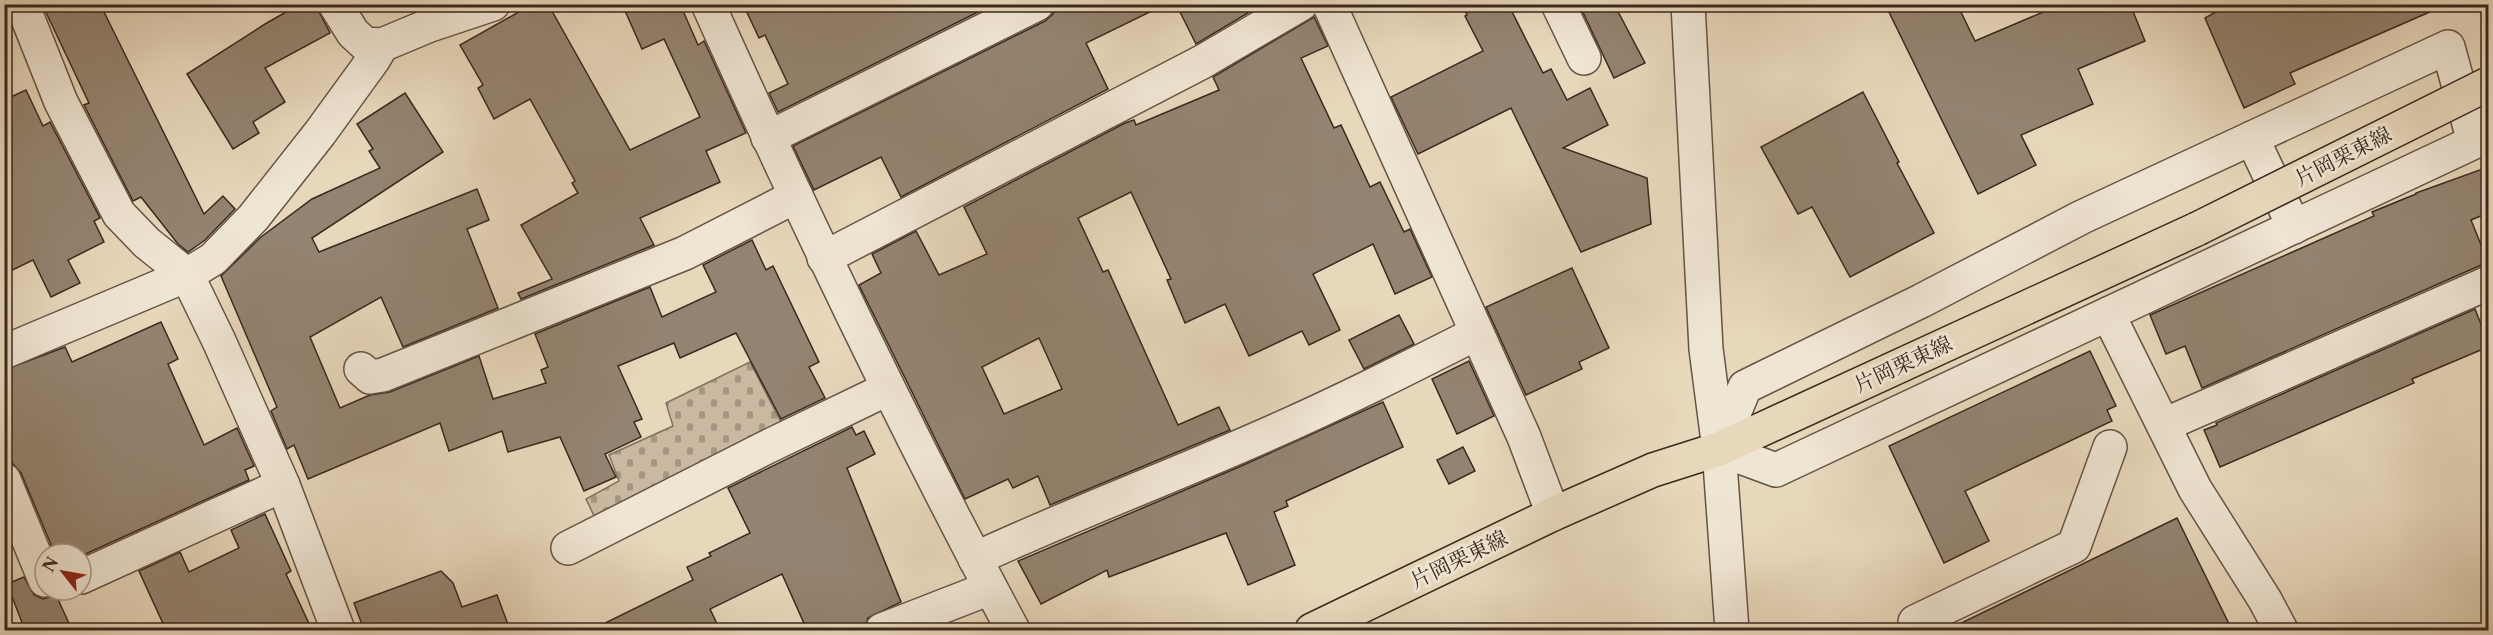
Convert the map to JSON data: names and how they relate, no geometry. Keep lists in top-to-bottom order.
{
  "streets": {
    "main road": ["片岡栗東線"]
  },
  "north": "top left"
}
